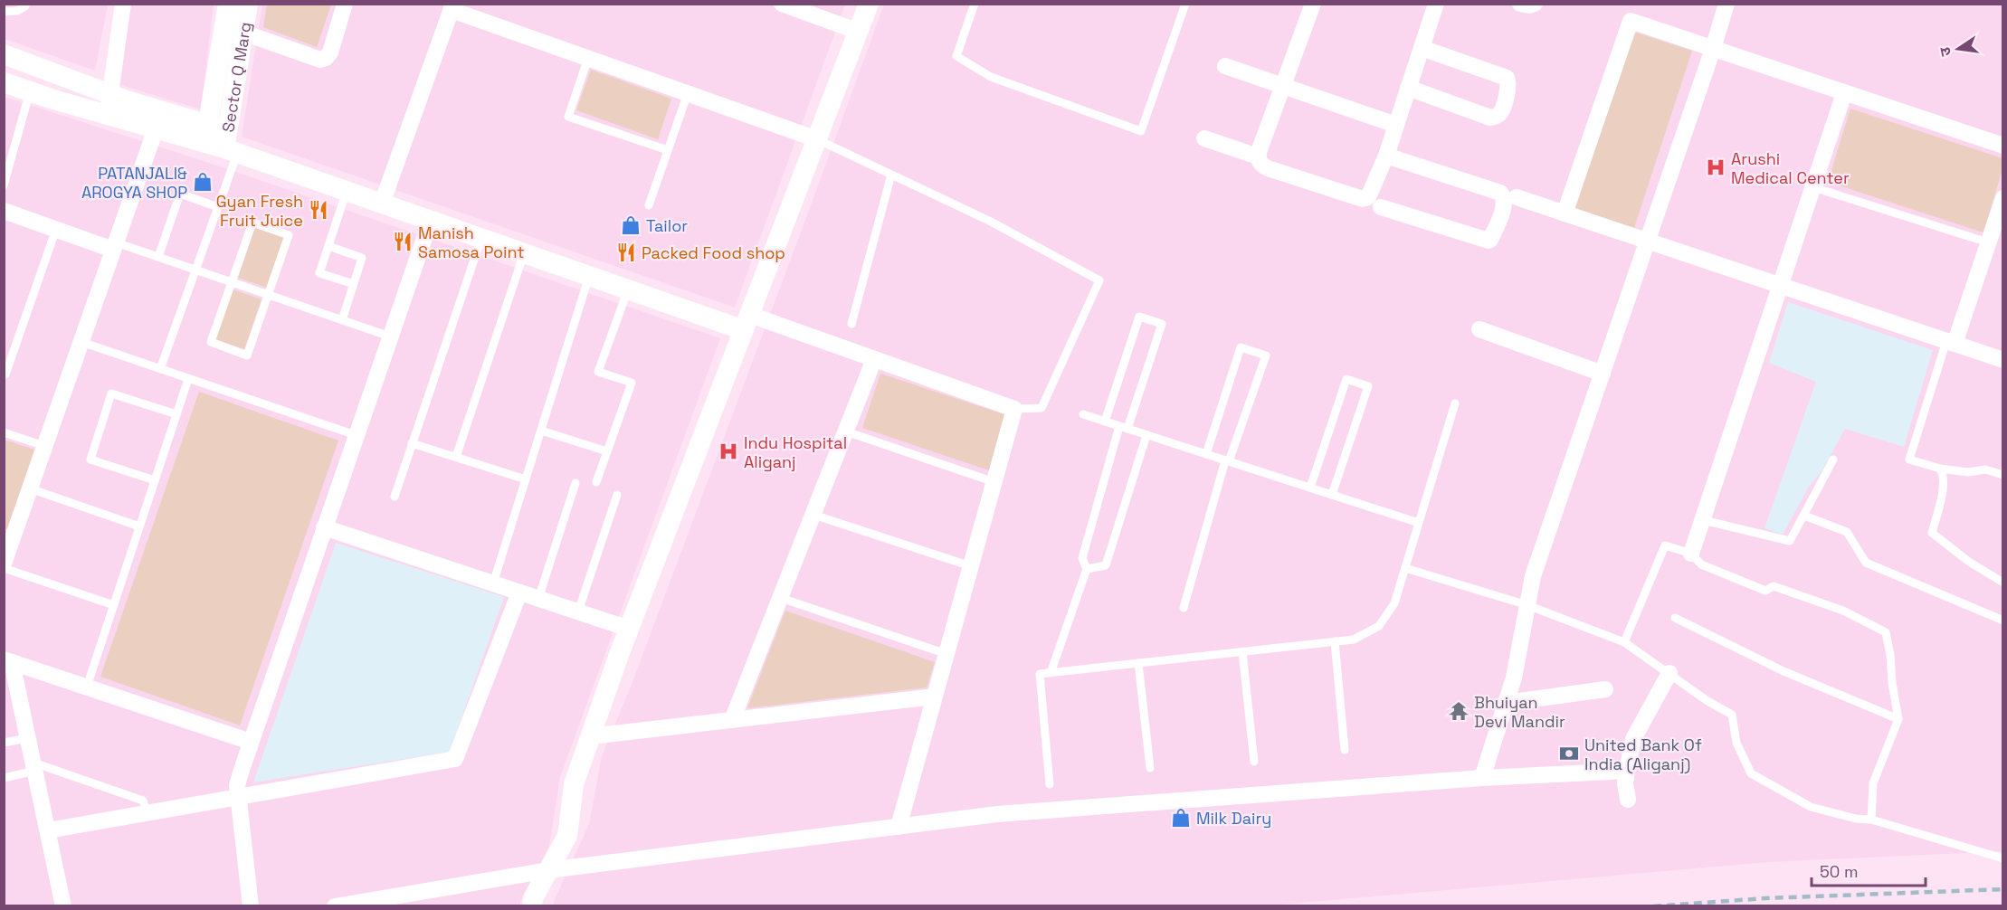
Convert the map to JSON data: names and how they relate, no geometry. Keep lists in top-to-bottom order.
{
  "streets": {
    "street": ["Sector Q Marg"]
  },
  "places": {
    "hospital": ["Arushi Medical Center", "Indu Hospital Aliganj"],
    "shop": ["PATANJALI& AROGYA SHOP", "Tailor", "Milk Dairy"],
    "restaurant": ["Gyan Fresh Fruit Juice", "Manish Samosa Point", "Packed Food shop"],
    "temple": ["Bhuiyan Devi Mandir"],
    "bank": ["United Bank Of India (Aliganj)"]
  },
  "scale_bar": "50 m",
  "north": "left"
}
